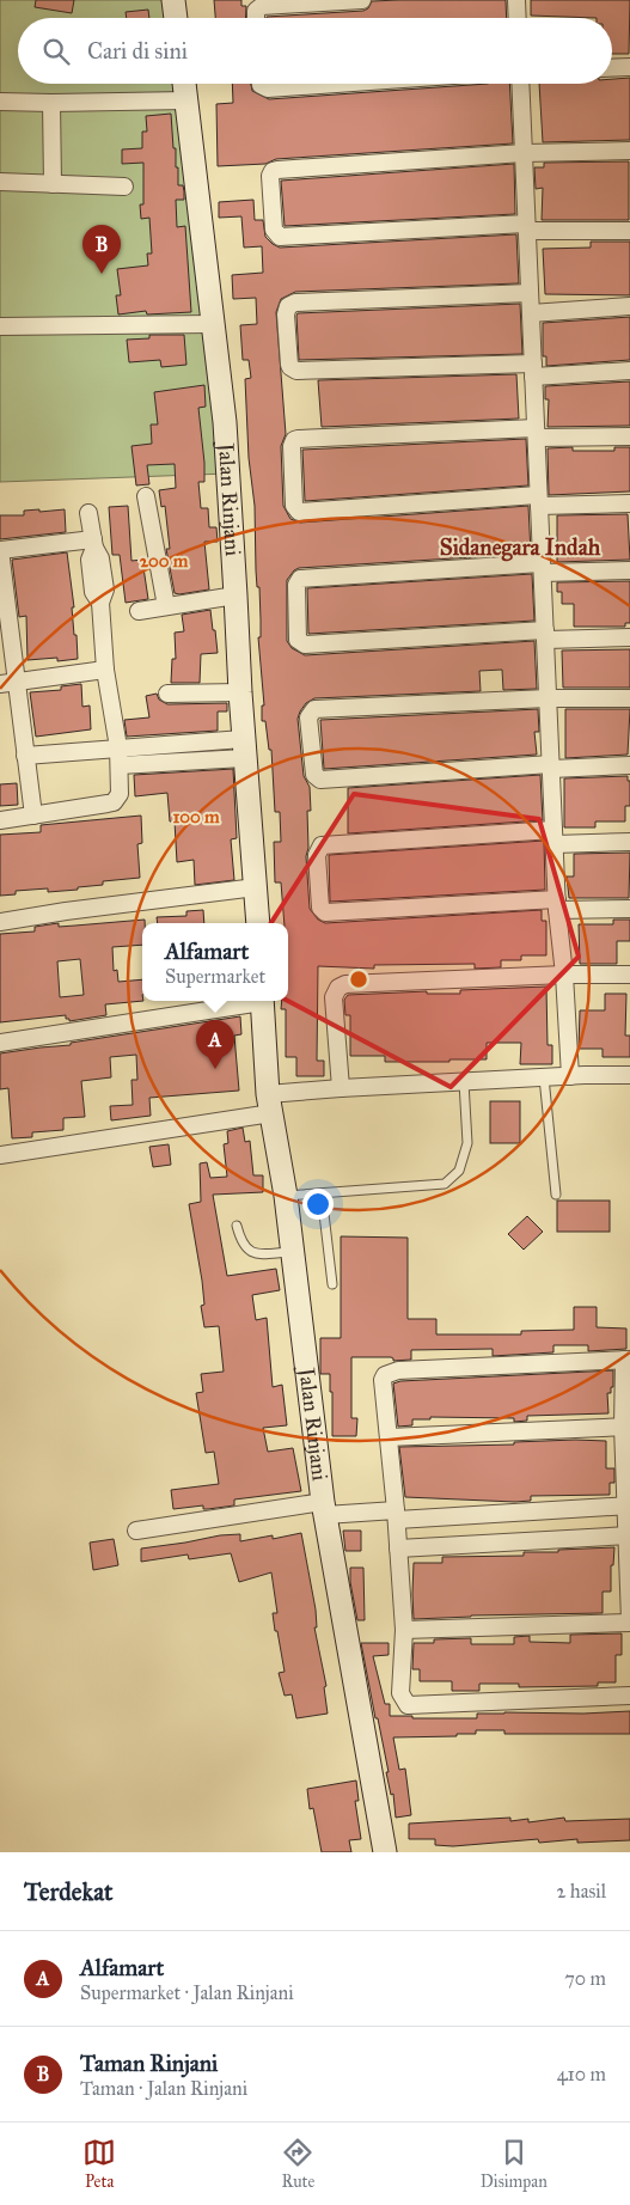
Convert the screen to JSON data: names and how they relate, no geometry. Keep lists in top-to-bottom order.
{
  "streets": {
    "street": ["Jalan Rinjani"]
  },
  "districts": ["Sidanegara Indah"],
  "page": {
    "search": "Cari di sini",
    "pins": ["B", "A"],
    "popup": ["Alfamart", "Supermarket"],
    "heading": ["Terdekat", "2 hasil"],
    "list": [
      {
        "mark": "A",
        "name": "Alfamart",
        "note": "Supermarket · Jalan Rinjani",
        "value": "70 m"
      },
      {
        "mark": "B",
        "name": "Taman Rinjani",
        "note": "Taman · Jalan Rinjani",
        "value": "410 m"
      }
    ],
    "nav": ["Peta", "Rute", "Disimpan"]
  },
  "rings": ["200 m", "100 m"]
}
